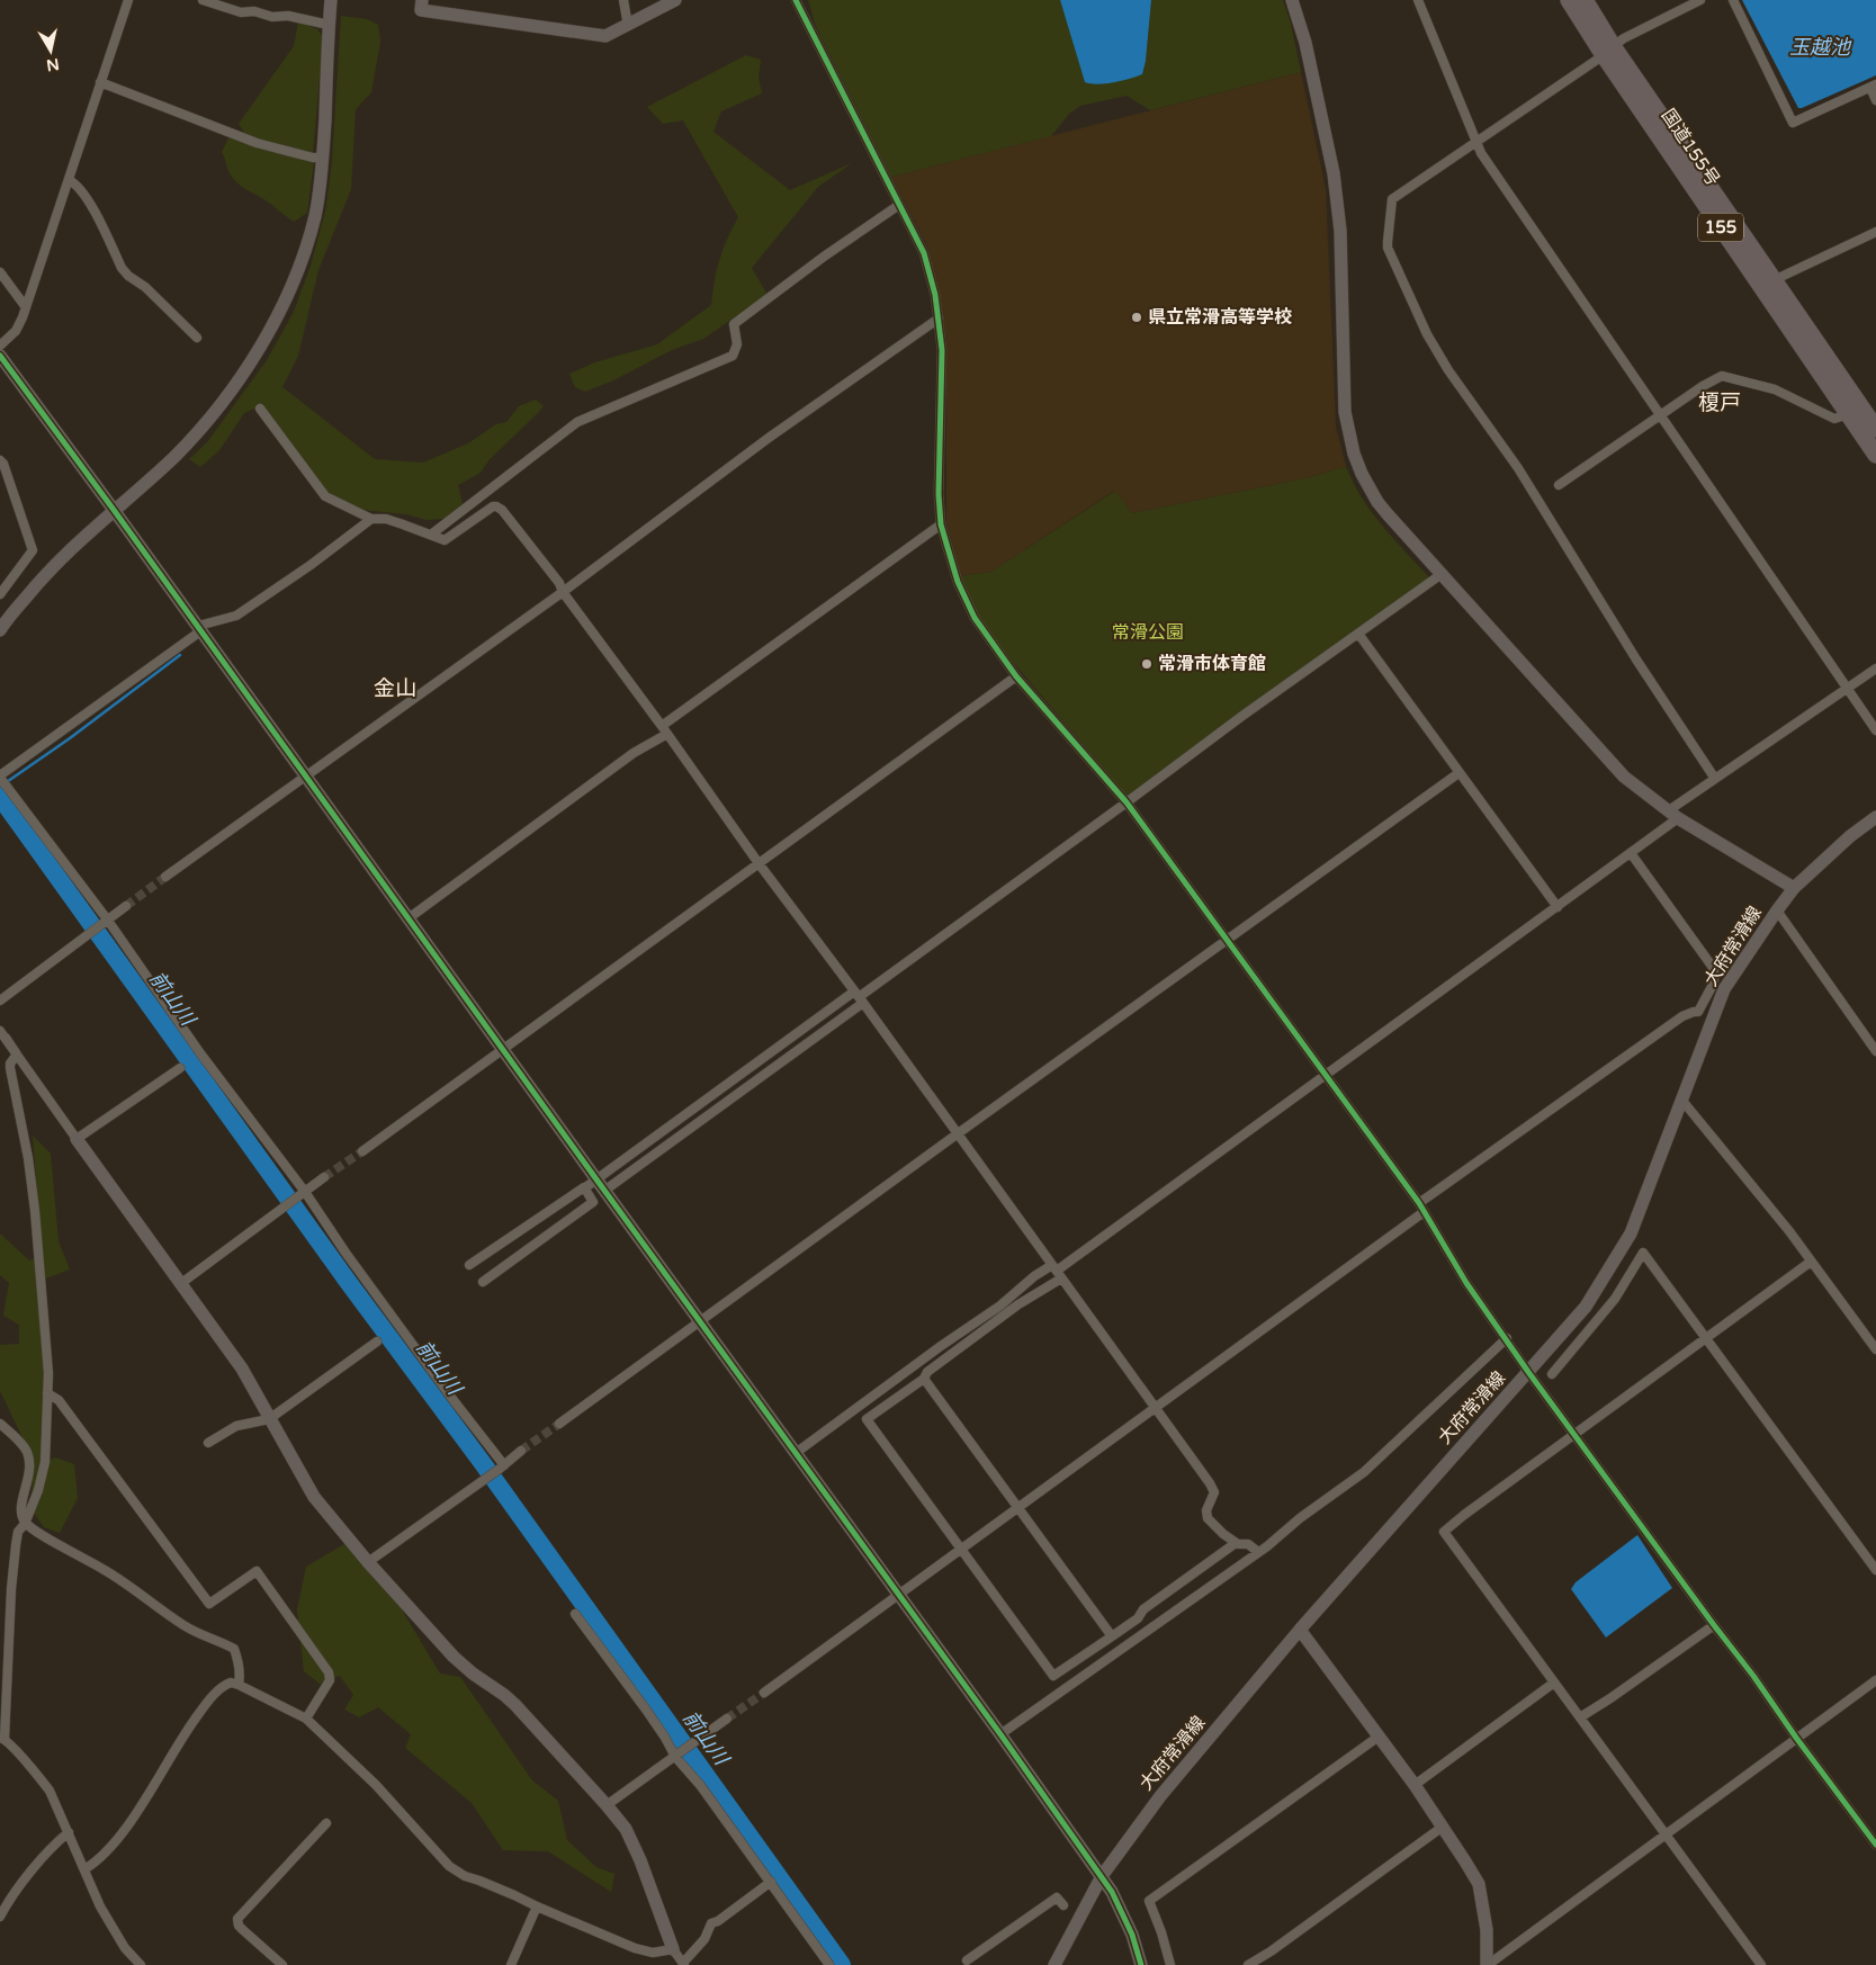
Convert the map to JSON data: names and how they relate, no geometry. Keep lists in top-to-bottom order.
{
  "streets": {
    "highway": ["国道155号", "155"],
    "street": ["大府常滑線"]
  },
  "districts": ["榎戸", "金山"],
  "water": ["玉越池", "前山川"],
  "parks": ["常滑公園"],
  "places": ["県立常滑高等学校", "常滑市体育館"],
  "north": "bottom"
}
